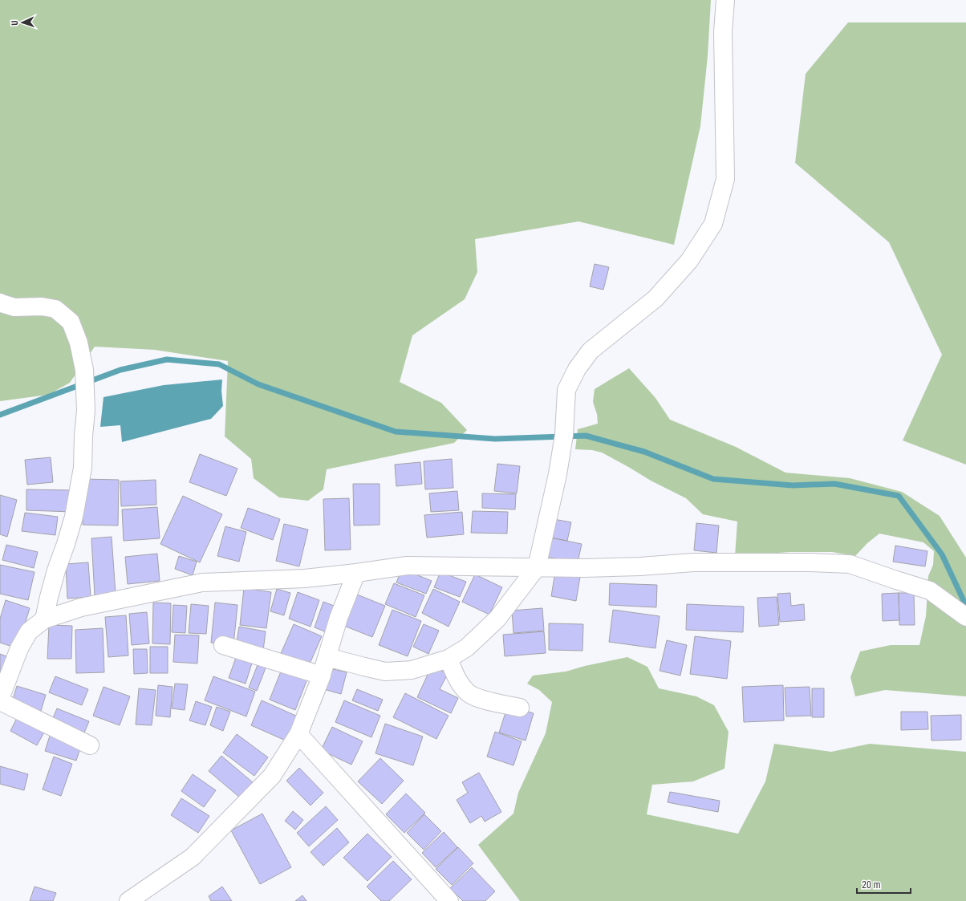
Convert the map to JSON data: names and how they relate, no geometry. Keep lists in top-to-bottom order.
{
  "scale_bar": "20 m",
  "north": "left"
}
